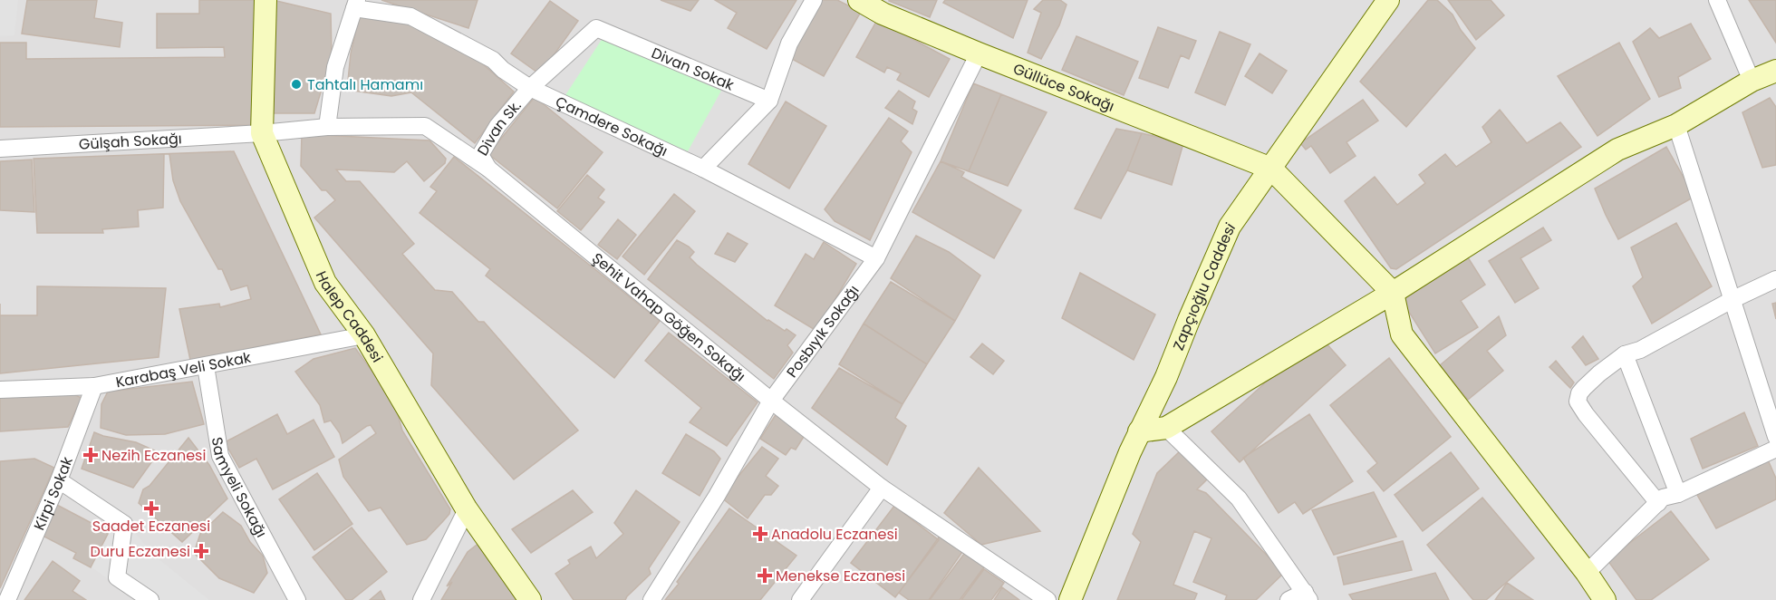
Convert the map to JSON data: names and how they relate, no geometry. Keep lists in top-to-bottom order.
{
  "streets": {
    "street": [
      "Divan Sokak",
      "Güllüce Sokağı",
      "Çamdere Sokağı",
      "Divan Sk.",
      "Gülşah Sokağı",
      "Zapçıoğlu Caddesi",
      "Halep Caddesi",
      "Şehit Vahap Göğen Sokağı",
      "Posbıyık Sokağı",
      "Karabaş Veli Sokak",
      "Samyeli Sokağı",
      "Kirpi Sokak"
    ]
  },
  "crossings": [
    ["Divan Sokak", "Çamdere Sokağı"],
    ["Divan Sokak", "Divan Sk."],
    ["Güllüce Sokağı", "Zapçıoğlu Caddesi"],
    ["Güllüce Sokağı", "Posbıyık Sokağı"],
    ["Çamdere Sokağı", "Divan Sk."],
    ["Çamdere Sokağı", "Posbıyık Sokağı"],
    ["Divan Sk.", "Şehit Vahap Göğen Sokağı"],
    ["Gülşah Sokağı", "Halep Caddesi"],
    ["Gülşah Sokağı", "Şehit Vahap Göğen Sokağı"],
    ["Halep Caddesi", "Şehit Vahap Göğen Sokağı"],
    ["Halep Caddesi", "Karabaş Veli Sokak"],
    ["Şehit Vahap Göğen Sokağı", "Posbıyık Sokağı"],
    ["Karabaş Veli Sokak", "Samyeli Sokağı"],
    ["Karabaş Veli Sokak", "Kirpi Sokak"]
  ],
  "places": {
    "other": ["Tahtalı Hamamı"],
    "health": [
      "Nezih Eczanesi",
      "Saadet Eczanesi",
      "Anadolu Eczanesi",
      "Duru Eczanesi",
      "Menekse Eczanesi"
    ]
  }
}
